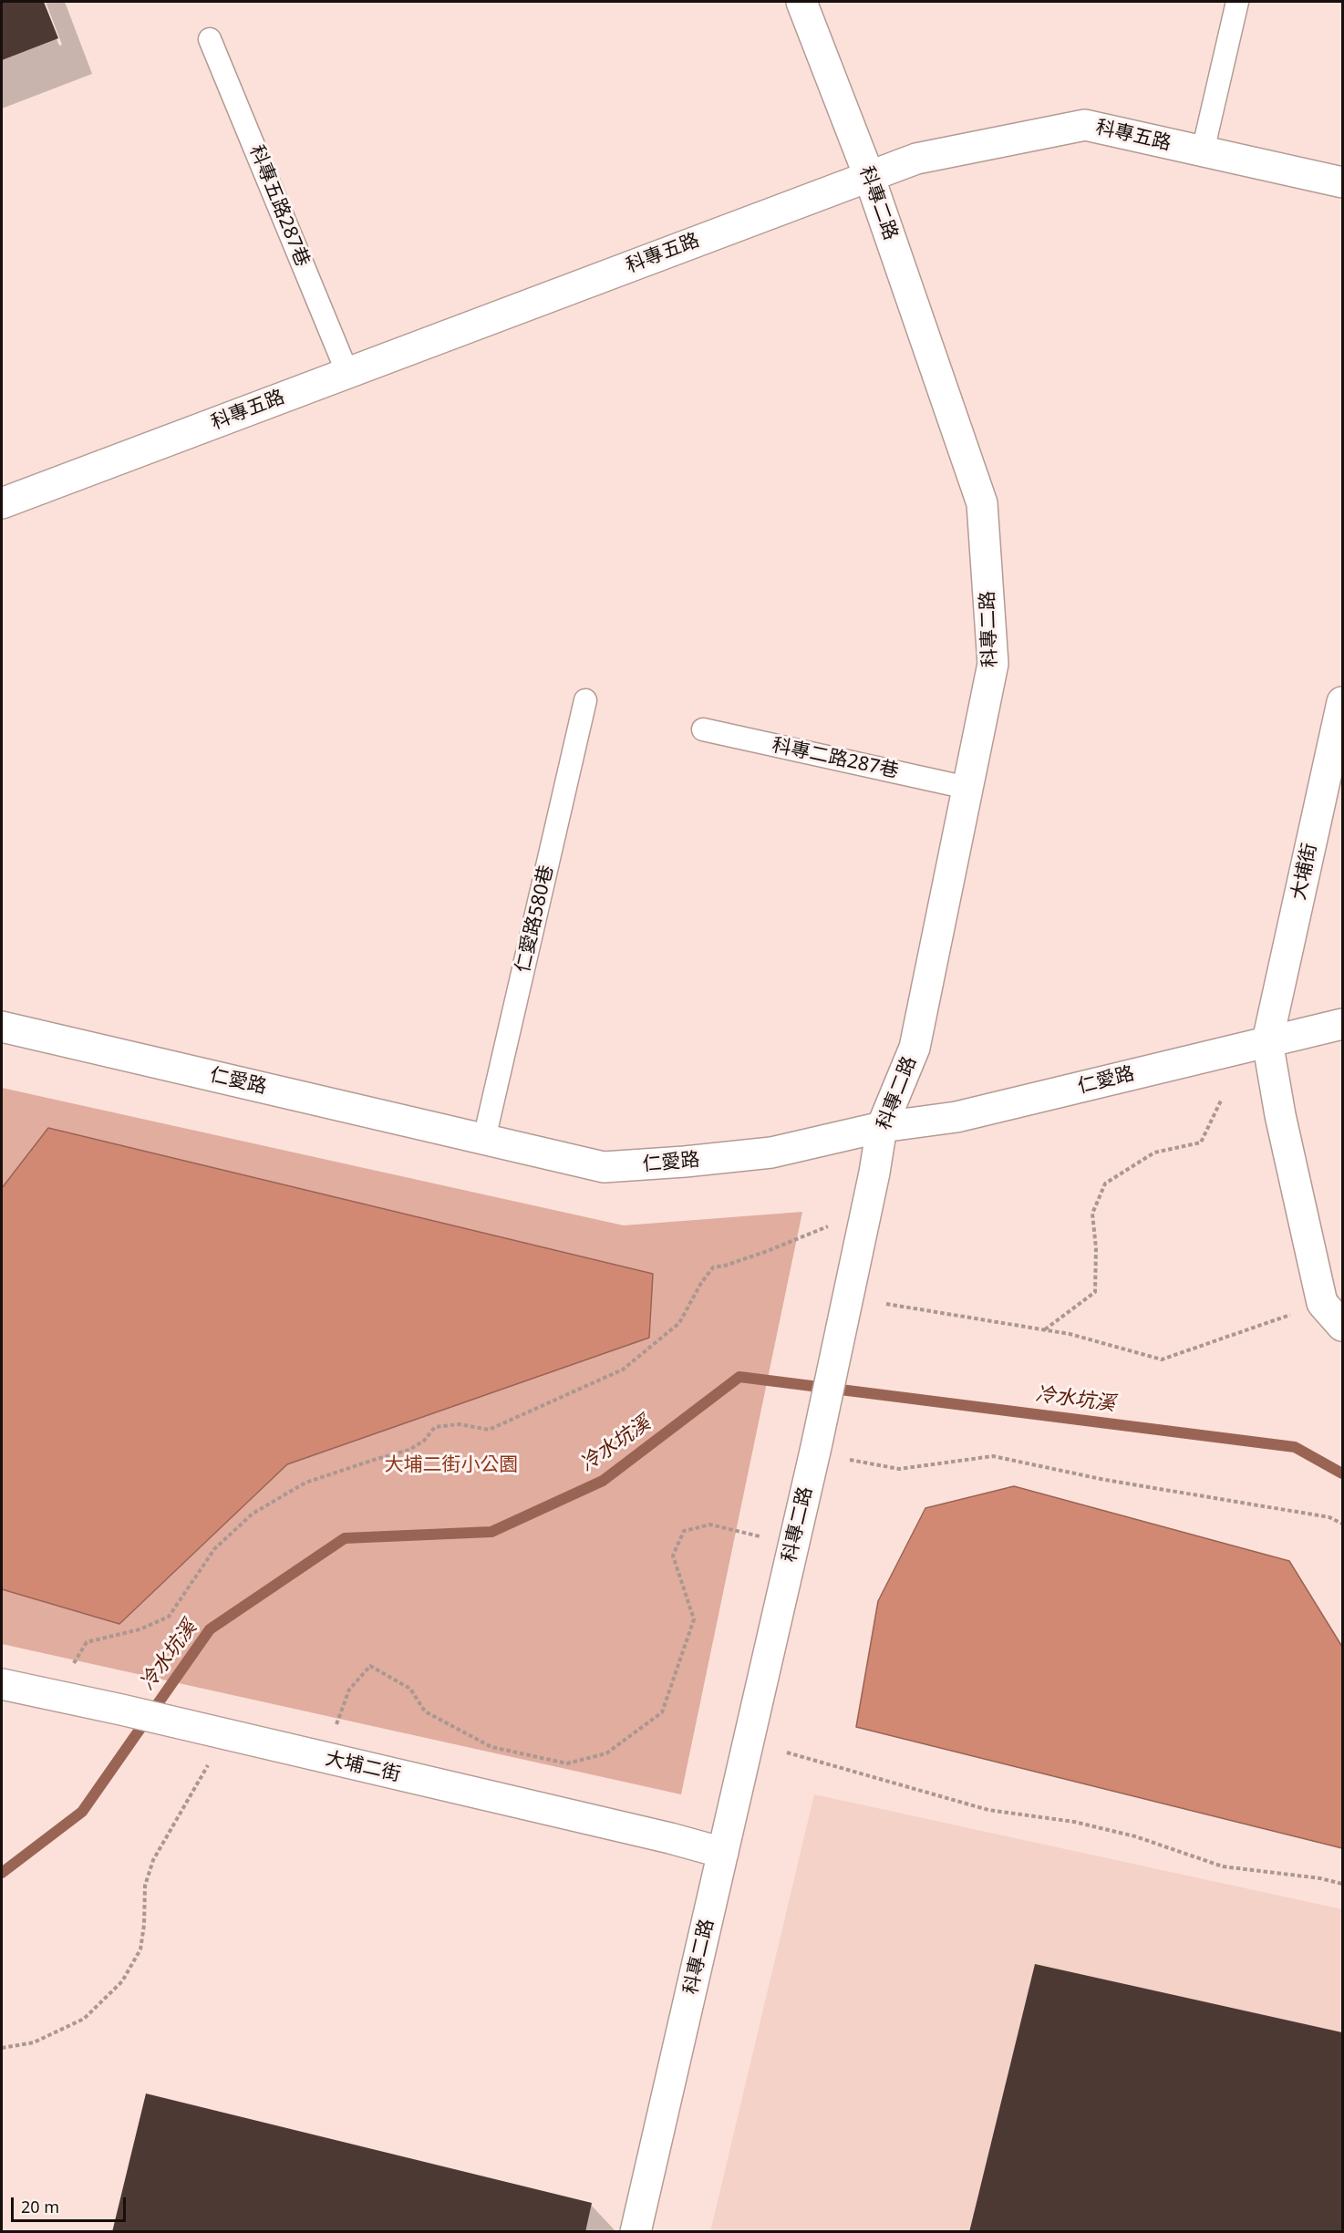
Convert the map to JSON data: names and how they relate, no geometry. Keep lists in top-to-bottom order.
{
  "streets": {
    "street": [
      "科專五路",
      "科專二路",
      "大埔街",
      "仁愛路",
      "大埔二街"
    ],
    "lane": ["科專五路287巷", "科專二路287巷", "仁愛路580巷"]
  },
  "crossings": [
    ["科專五路", "科專二路"],
    ["科專五路", "科專五路287巷"],
    ["科專二路", "科專二路287巷"],
    ["科專二路", "仁愛路"],
    ["科專二路", "大埔二街"],
    ["大埔街", "仁愛路"],
    ["仁愛路580巷", "仁愛路"]
  ],
  "water": ["冷水坑溪"],
  "parks": ["大埔二街小公園"],
  "scale_bar": "20 m"
}
